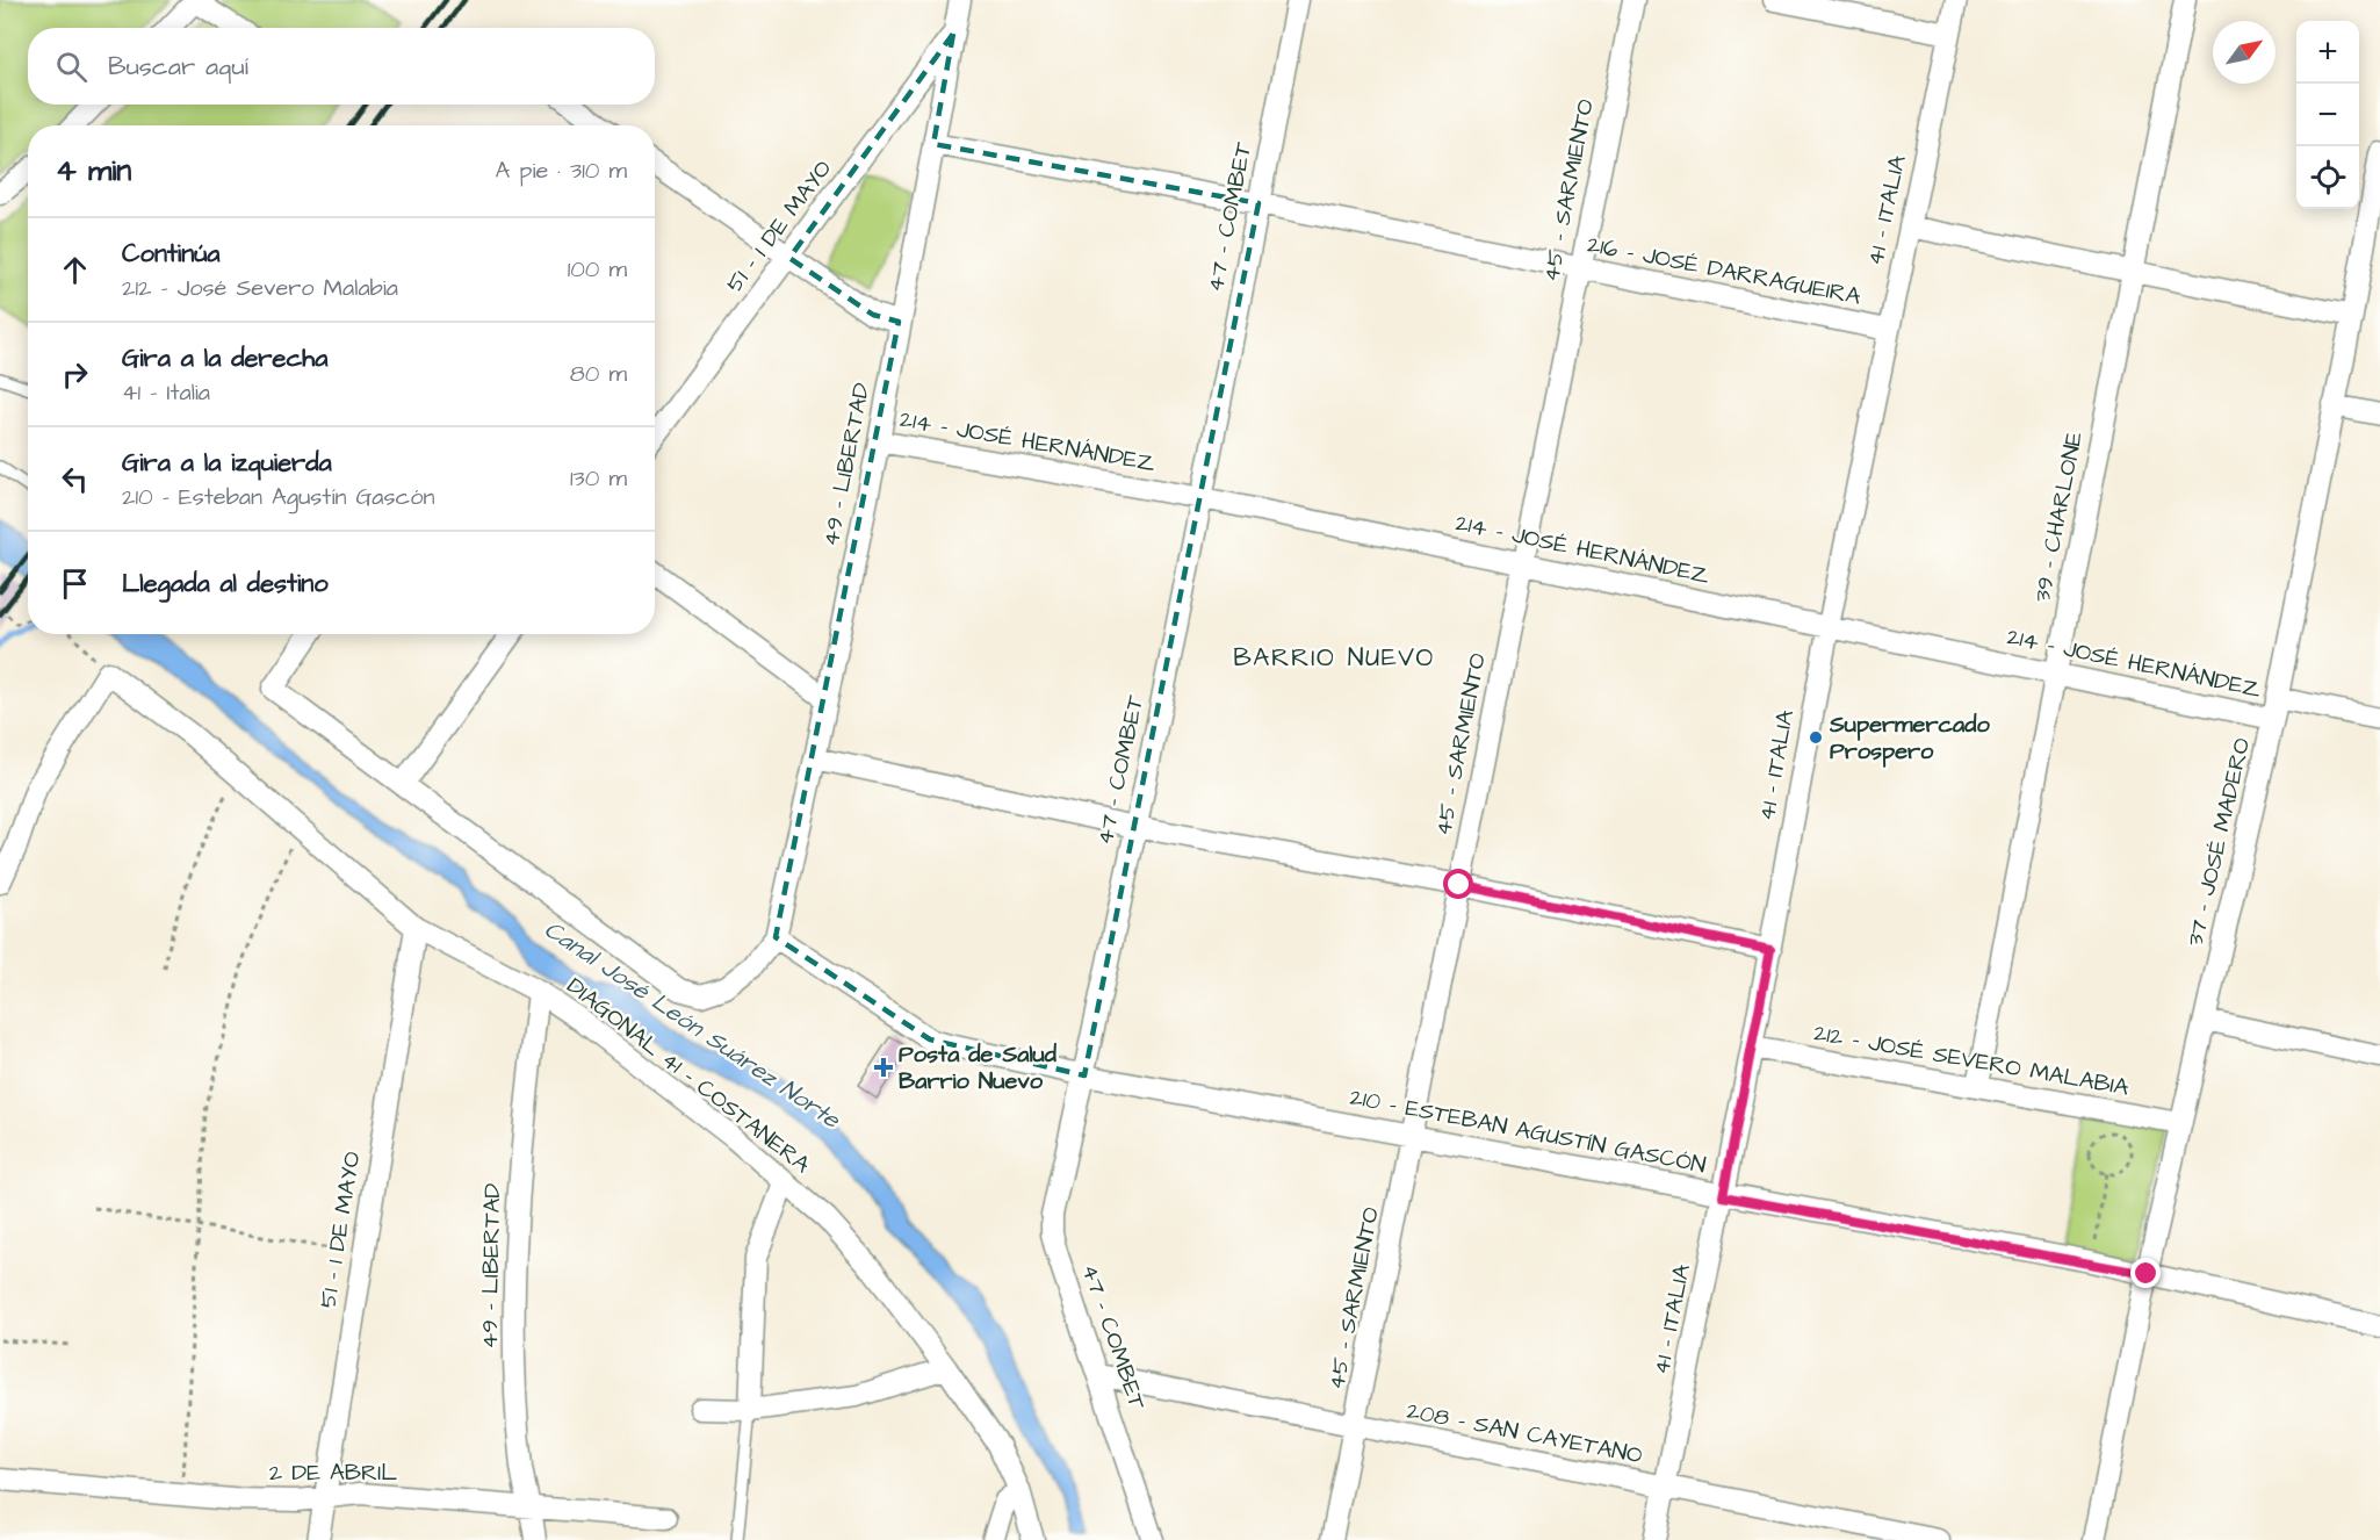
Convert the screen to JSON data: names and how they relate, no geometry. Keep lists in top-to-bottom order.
{
  "streets": {
    "street": [
      "45 - SARMIENTO",
      "41 - ITALIA",
      "47 - COMBET",
      "51 - 1 DE MAYO",
      "216 - JOSÉ DARRAGUEIRA",
      "214 - JOSÉ HERNÁNDEZ",
      "49 - LIBERTAD",
      "39 - CHARLONE",
      "37 - JOSÉ MADERO",
      "212 - JOSÉ SEVERO MALABIA",
      "DIAGONAL 41 - COSTANERA",
      "210 - ESTEBAN AGUSTÍN GASCÓN",
      "208 - SAN CAYETANO",
      "2 DE ABRIL"
    ]
  },
  "crossings": [
    ["45 - SARMIENTO", "216 - JOSÉ DARRAGUEIRA"],
    ["45 - SARMIENTO", "214 - JOSÉ HERNÁNDEZ"],
    ["45 - SARMIENTO", "210 - ESTEBAN AGUSTÍN GASCÓN"],
    ["45 - SARMIENTO", "208 - SAN CAYETANO"],
    ["41 - ITALIA", "216 - JOSÉ DARRAGUEIRA"],
    ["41 - ITALIA", "214 - JOSÉ HERNÁNDEZ"],
    ["41 - ITALIA", "212 - JOSÉ SEVERO MALABIA"],
    ["41 - ITALIA", "210 - ESTEBAN AGUSTÍN GASCÓN"],
    ["41 - ITALIA", "208 - SAN CAYETANO"],
    ["47 - COMBET", "216 - JOSÉ DARRAGUEIRA"],
    ["47 - COMBET", "214 - JOSÉ HERNÁNDEZ"],
    ["47 - COMBET", "210 - ESTEBAN AGUSTÍN GASCÓN"],
    ["47 - COMBET", "208 - SAN CAYETANO"],
    ["51 - 1 DE MAYO", "49 - LIBERTAD"],
    ["51 - 1 DE MAYO", "DIAGONAL 41 - COSTANERA"],
    ["51 - 1 DE MAYO", "2 DE ABRIL"],
    ["216 - JOSÉ DARRAGUEIRA", "49 - LIBERTAD"],
    ["214 - JOSÉ HERNÁNDEZ", "49 - LIBERTAD"],
    ["214 - JOSÉ HERNÁNDEZ", "39 - CHARLONE"],
    ["214 - JOSÉ HERNÁNDEZ", "37 - JOSÉ MADERO"],
    ["49 - LIBERTAD", "DIAGONAL 41 - COSTANERA"],
    ["49 - LIBERTAD", "210 - ESTEBAN AGUSTÍN GASCÓN"],
    ["49 - LIBERTAD", "2 DE ABRIL"],
    ["39 - CHARLONE", "212 - JOSÉ SEVERO MALABIA"],
    ["37 - JOSÉ MADERO", "212 - JOSÉ SEVERO MALABIA"],
    ["37 - JOSÉ MADERO", "210 - ESTEBAN AGUSTÍN GASCÓN"]
  ],
  "districts": ["BARRIO NUEVO"],
  "water": ["Canal José León Suárez Norte"],
  "places": {
    "other": ["Supermercado Prospero"],
    "health": ["Posta de Salud Barrio Nuevo"]
  },
  "north": "top right",
  "page": {
    "map_buttons": ["+", "−"],
    "search": "Buscar aquí",
    "heading": ["4 min", "A pie · 310 m"],
    "list": [
      ["Continúa", "212 - José Severo Malabia", "100 m"],
      ["Gira a la derecha", "41 - Italia", "80 m"],
      ["Gira a la izquierda", "210 - Esteban Agustín Gascón", "130 m"],
      "Llegada al destino"
    ]
  }
}
